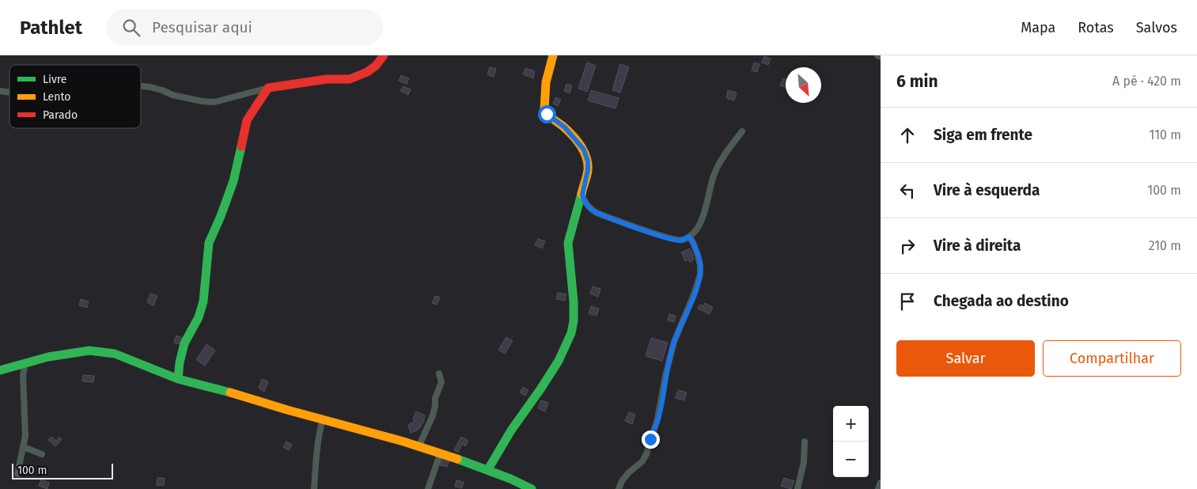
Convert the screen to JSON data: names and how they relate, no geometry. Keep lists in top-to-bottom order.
{
  "legend": ["Livre", "Lento", "Parado"],
  "scale_bar": "100 m",
  "north": "bottom right",
  "page": {
    "header": "Pathlet",
    "search": "Pesquisar aqui",
    "nav": ["Mapa", "Rotas", "Salvos"],
    "heading": ["6 min", "A pé · 420 m"],
    "list": [
      ["Siga em frente", "110 m"],
      ["Vire à esquerda", "100 m"],
      ["Vire à direita", "210 m"],
      "Chegada ao destino"
    ],
    "buttons": ["Salvar", "Compartilhar"],
    "map_buttons": ["+", "−"],
    "scale": "100 m"
  }
}
